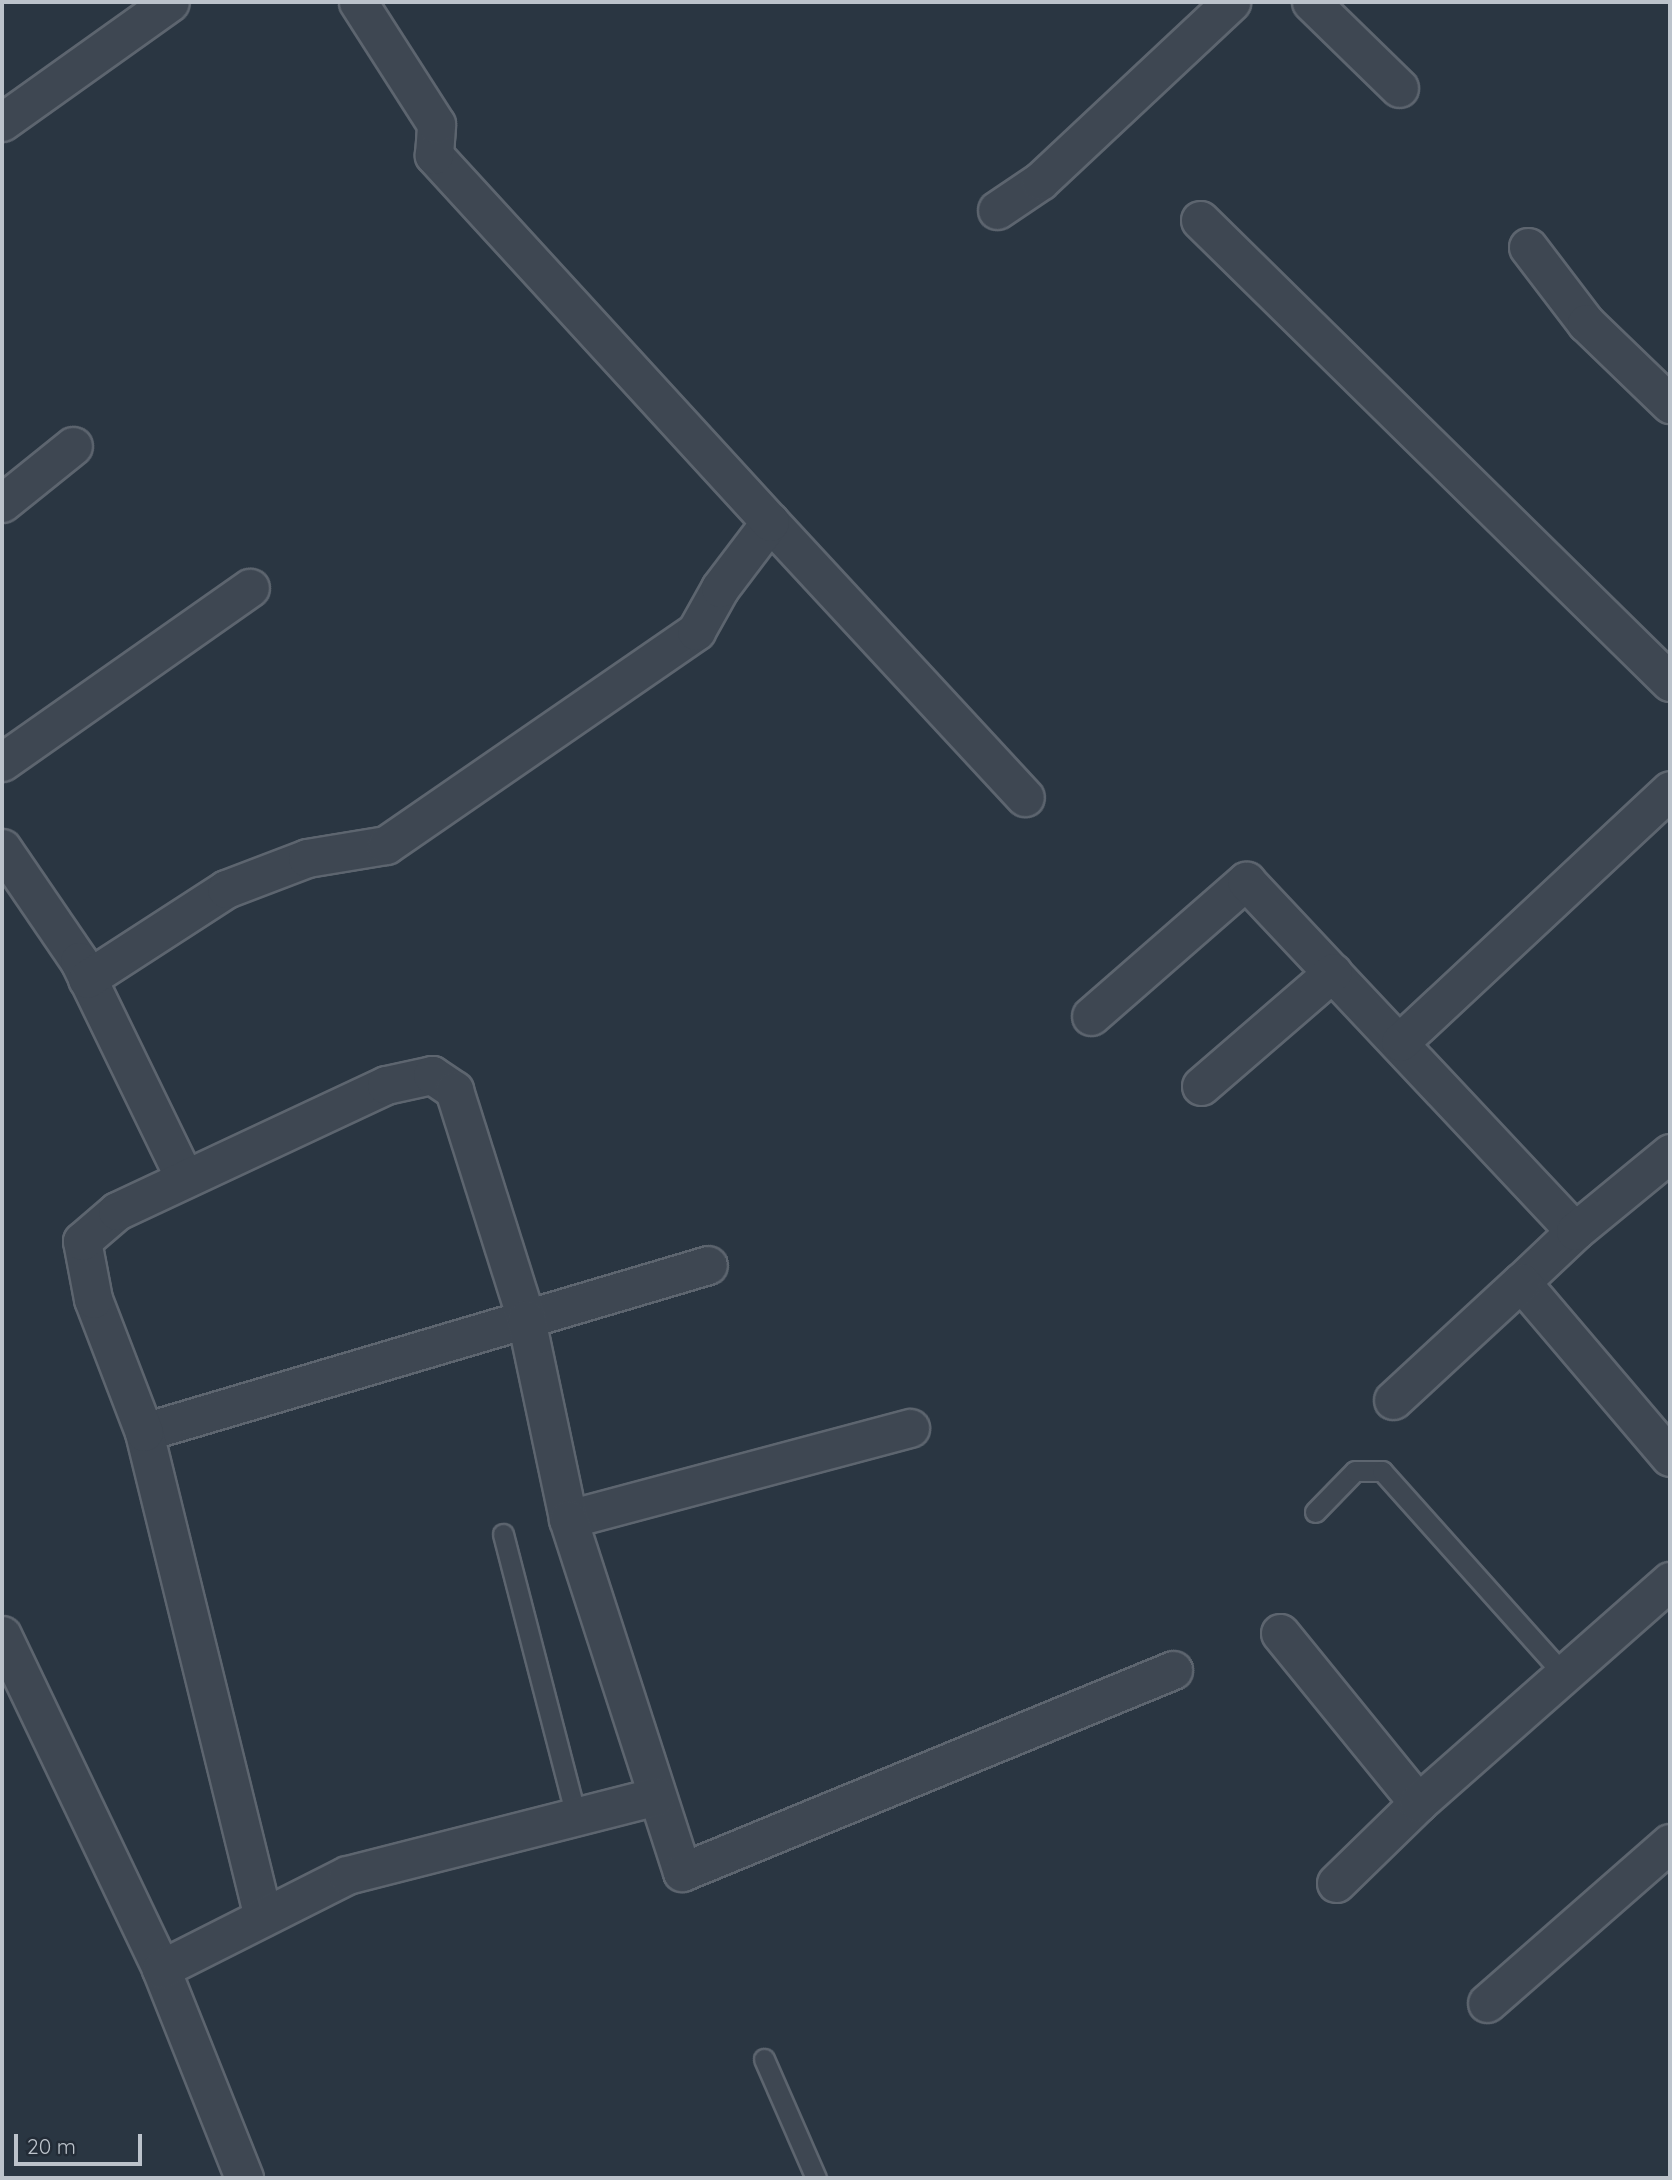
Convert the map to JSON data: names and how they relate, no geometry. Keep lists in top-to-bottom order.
{
  "scale_bar": "20 m"
}
